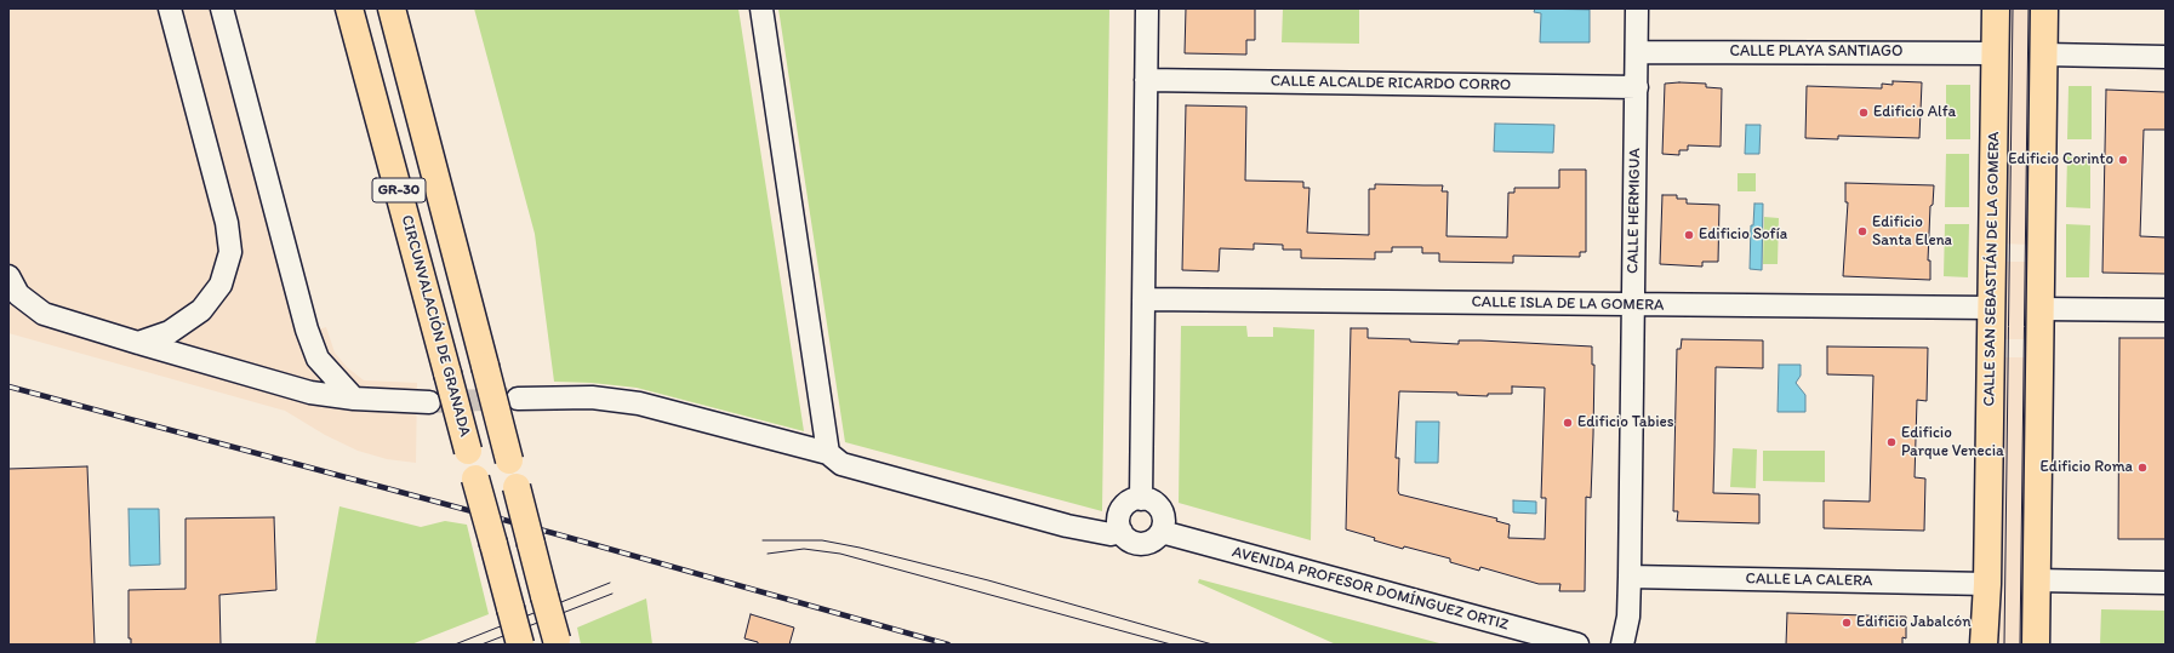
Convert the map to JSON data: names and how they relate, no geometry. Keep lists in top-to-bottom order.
{
  "streets": {
    "main road": ["GR-30", "CALLE SAN SEBASTIÁN DE LA GOMERA", "CIRCUNVALACIÓN DE GRANADA"],
    "street": [
      "CALLE PLAYA SANTIAGO",
      "CALLE ALCALDE RICARDO CORRO",
      "CALLE HERMIGUA",
      "CALLE ISLA DE LA GOMERA",
      "CALLE LA CALERA",
      "AVENIDA PROFESOR DOMÍNGUEZ ORTIZ"
    ]
  },
  "crossings": [
    ["CALLE PLAYA SANTIAGO", "CALLE HERMIGUA"],
    ["CALLE PLAYA SANTIAGO", "CALLE SAN SEBASTIÁN DE LA GOMERA"],
    ["CALLE ALCALDE RICARDO CORRO", "CALLE HERMIGUA"],
    ["CALLE HERMIGUA", "CALLE ISLA DE LA GOMERA"],
    ["CALLE HERMIGUA", "CALLE LA CALERA"],
    ["CALLE SAN SEBASTIÁN DE LA GOMERA", "CALLE ISLA DE LA GOMERA"],
    ["CALLE SAN SEBASTIÁN DE LA GOMERA", "CALLE LA CALERA"]
  ],
  "places": [
    "Edificio Alfa",
    "Edificio Corinto",
    "Edificio Santa Elena",
    "Edificio Sofía",
    "Edificio Tabies",
    "Edificio Parque Venecia",
    "Edificio Roma",
    "Edificio Jabalcón"
  ]
}
